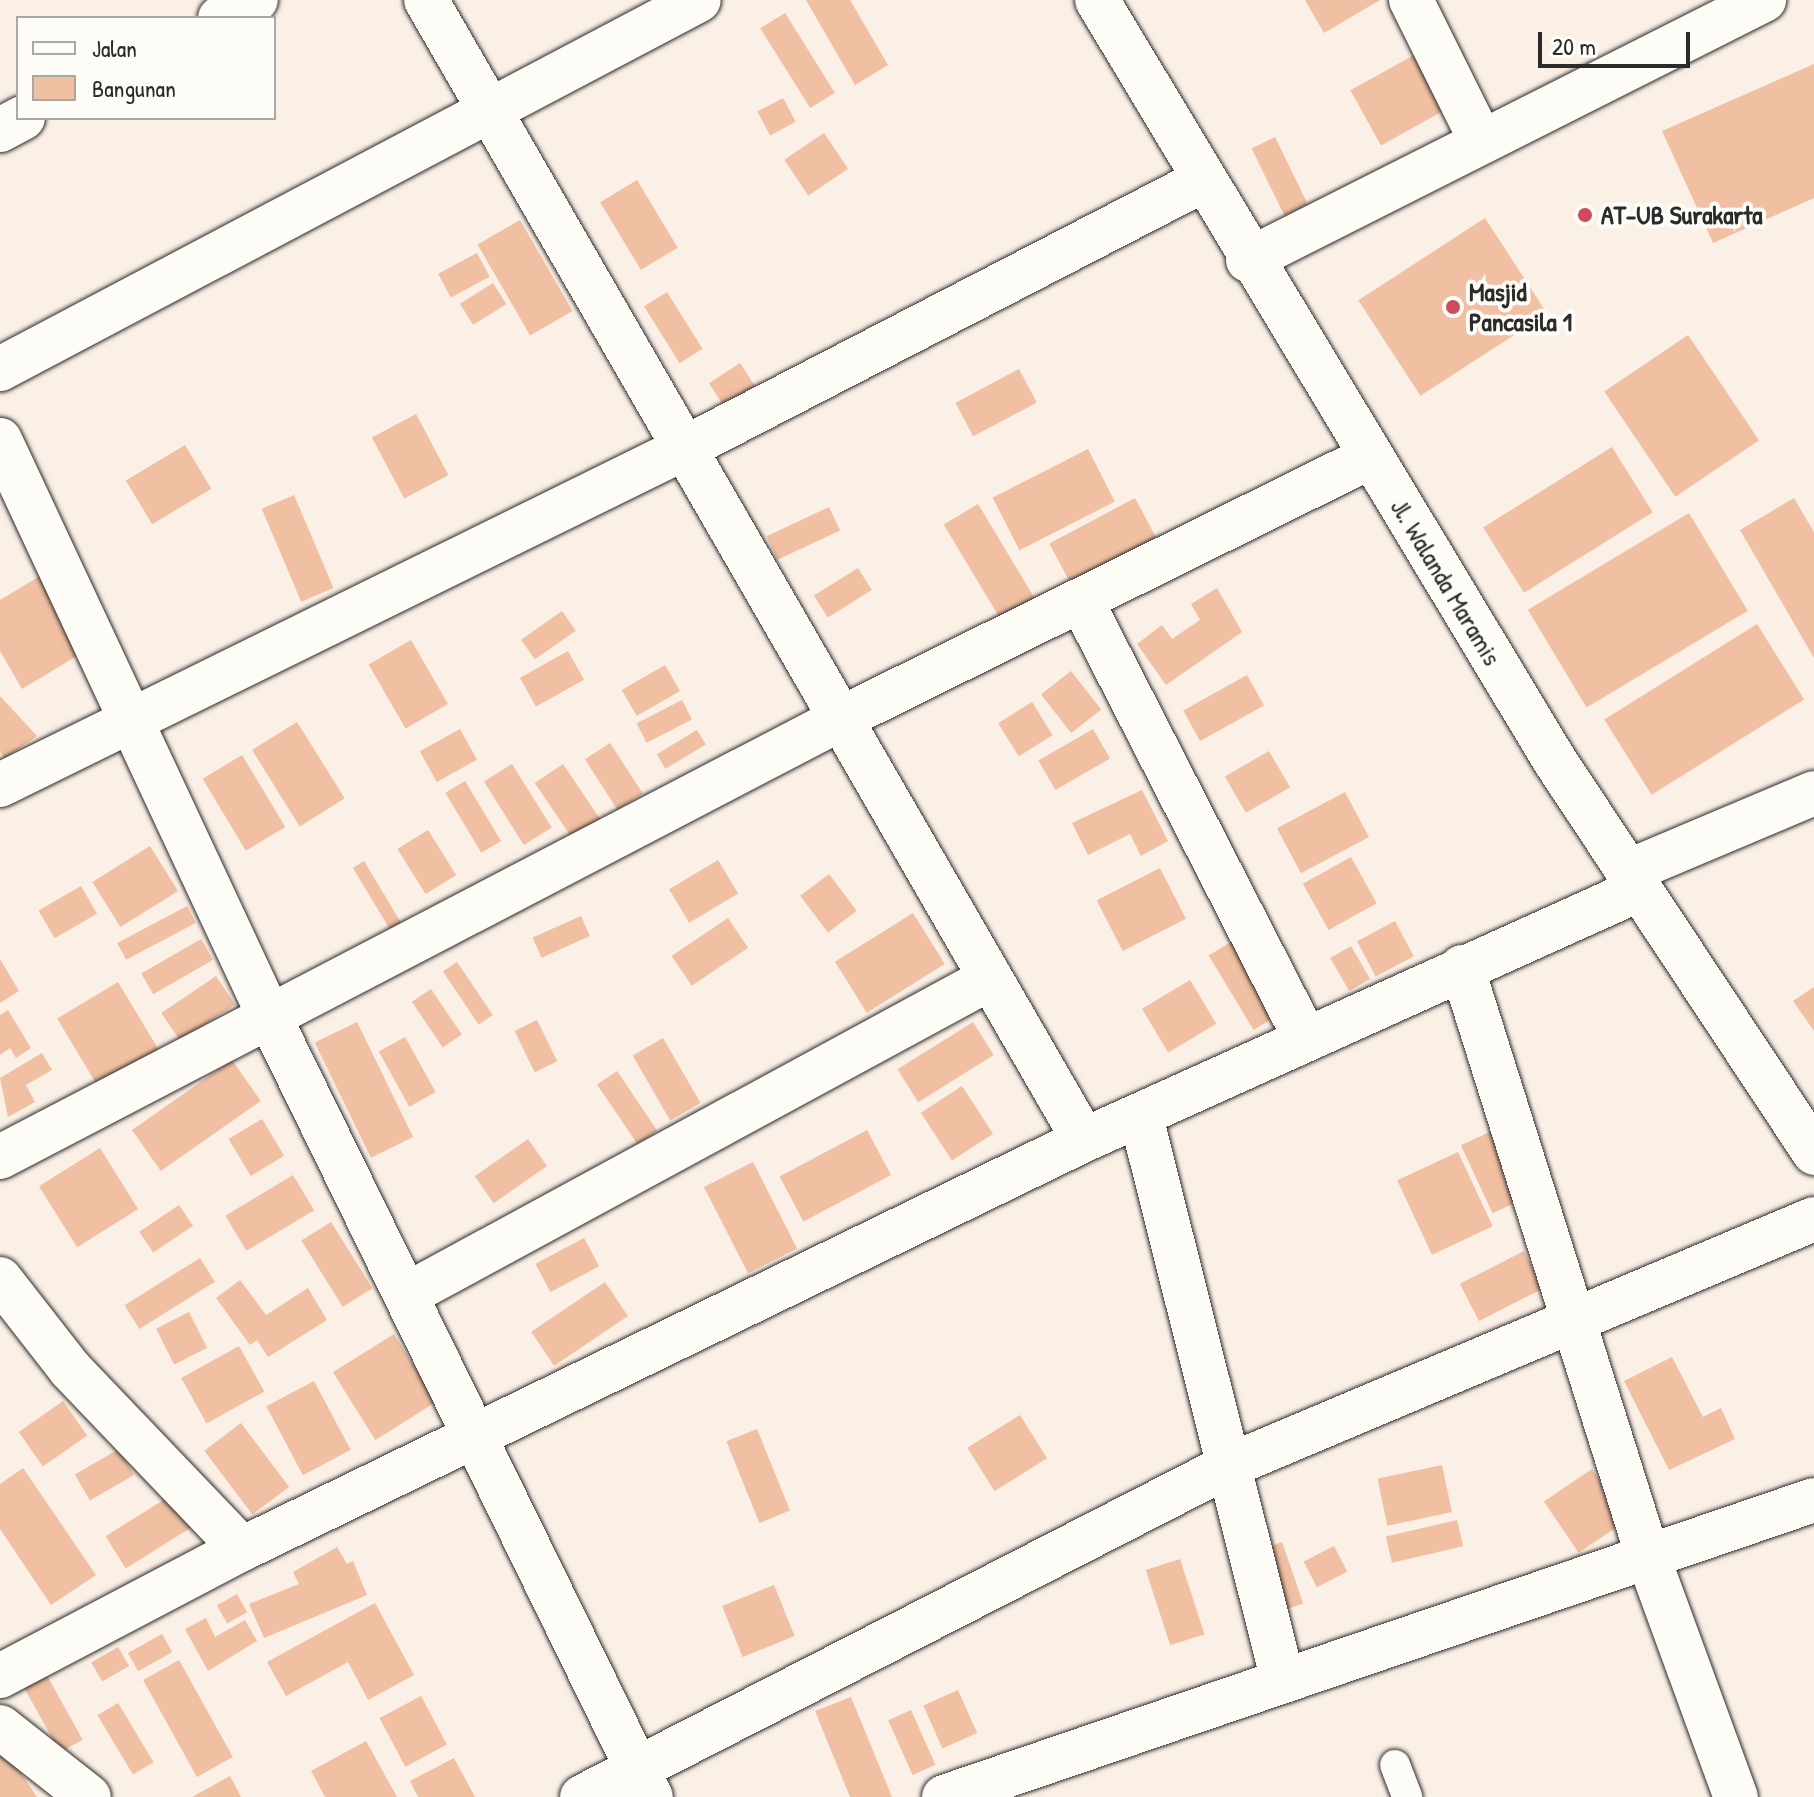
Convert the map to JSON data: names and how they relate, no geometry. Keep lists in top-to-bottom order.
{
  "streets": {
    "street": ["Jl. Walanda Maramis"]
  },
  "places": ["AT-UB Surakarta", "Masjid Pancasila 1"],
  "legend": ["Jalan", "Bangunan"],
  "scale_bar": "20 m"
}
